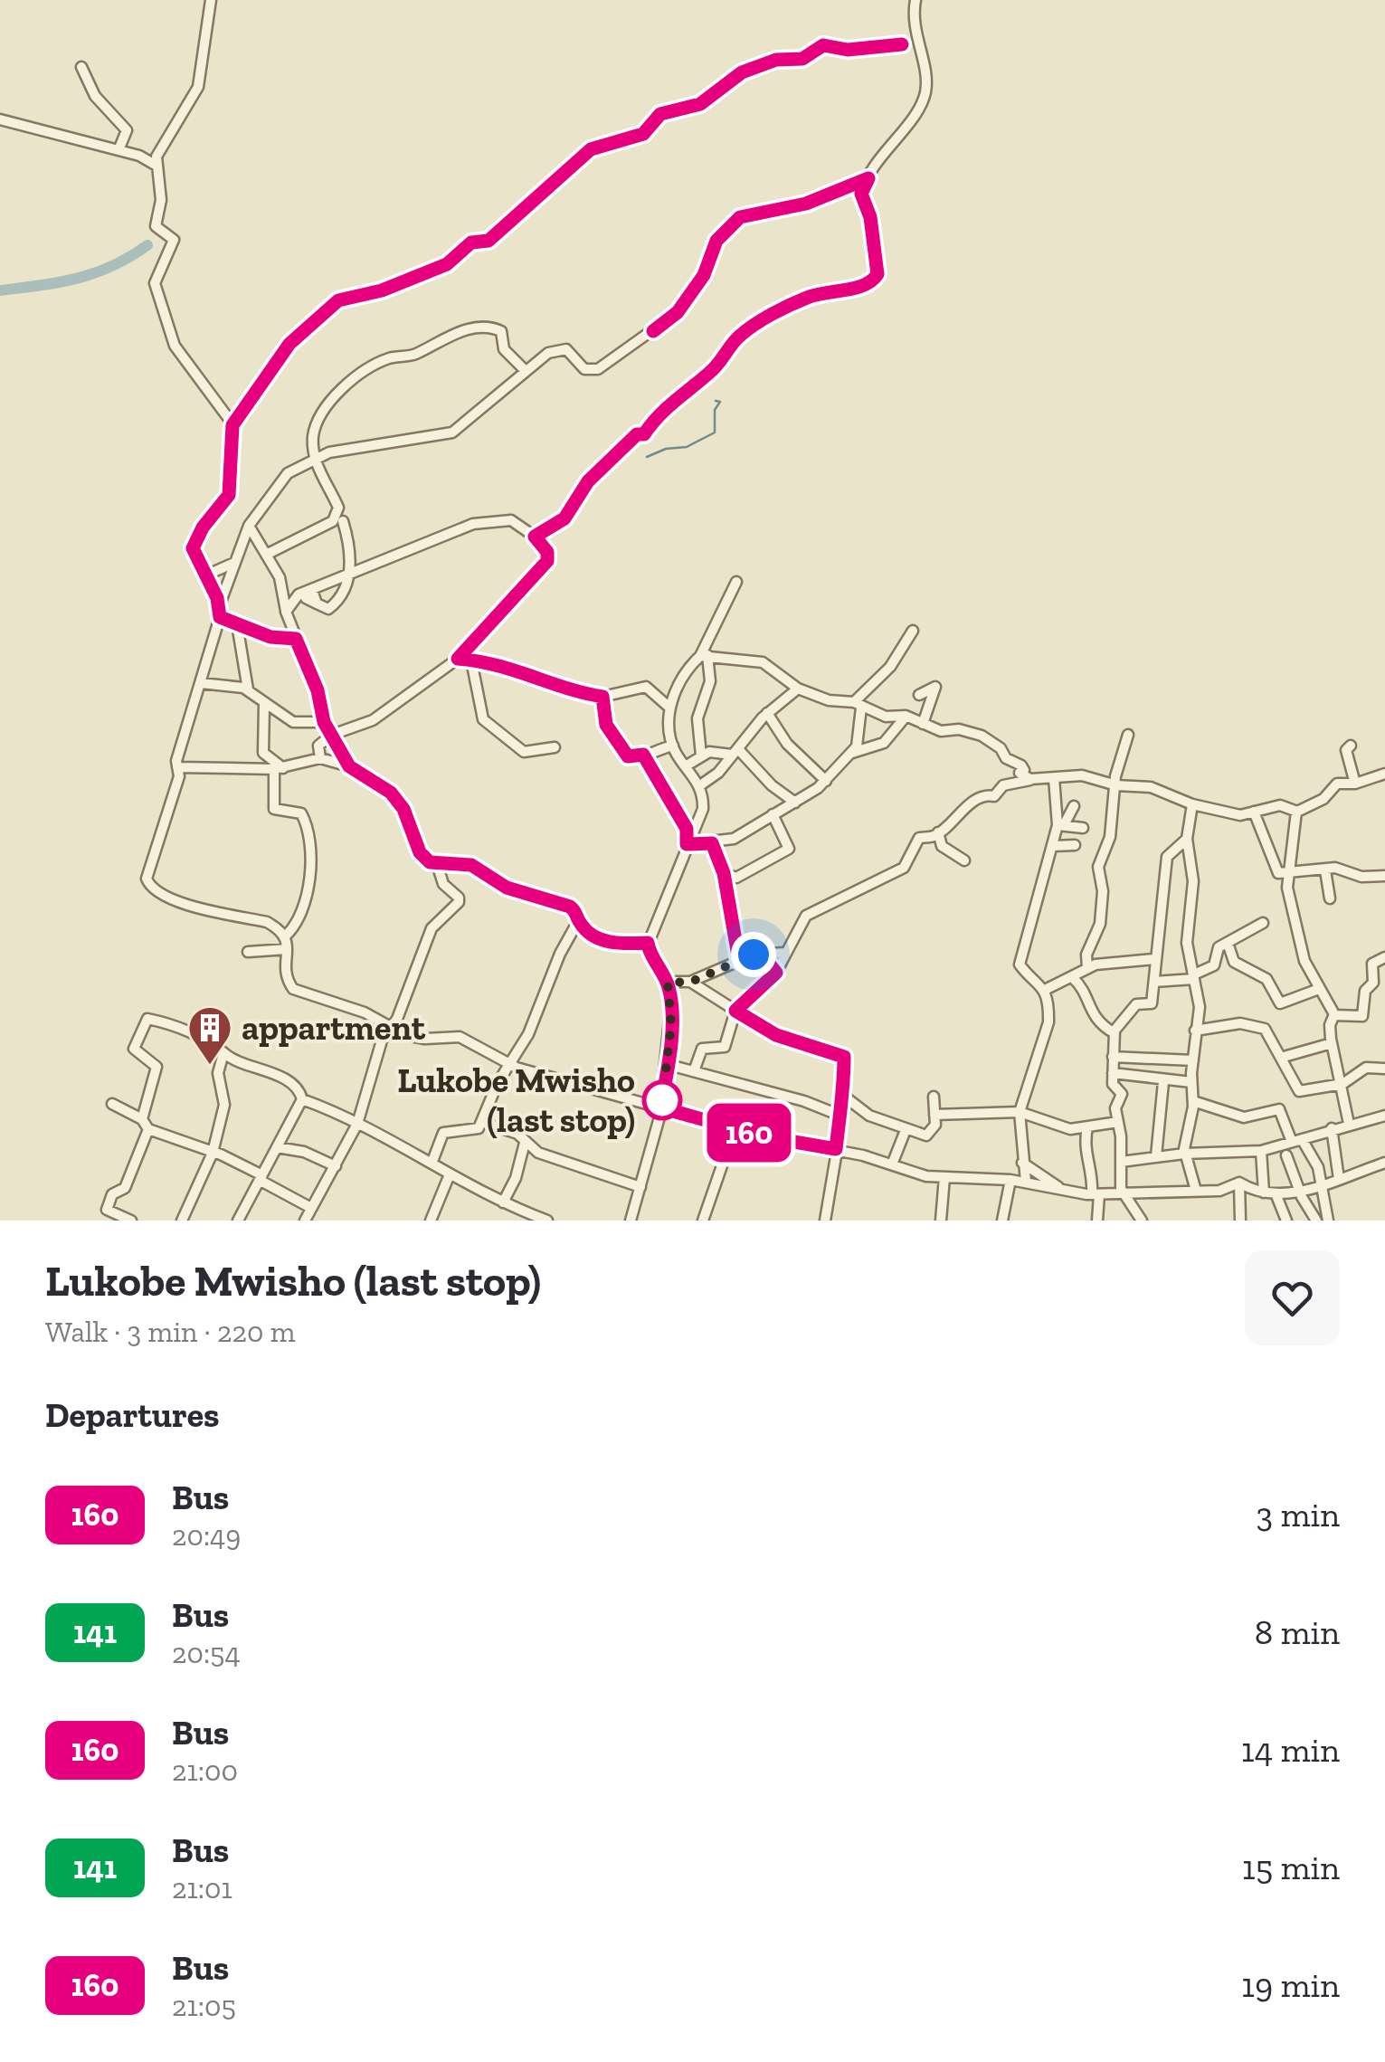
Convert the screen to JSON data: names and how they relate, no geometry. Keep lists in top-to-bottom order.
{
  "places": {
    "building": ["appartment"],
    "other": ["Lukobe Mwisho (last stop)"]
  },
  "lines": ["bus line 160"],
  "page": {
    "on_map": "160",
    "heading": [
      ["Lukobe Mwisho (last stop)", "Walk · 3 min · 220 m"],
      "Departures"
    ],
    "list": [
      {
        "mark": "160",
        "name": "Bus",
        "note": "20:49",
        "value": "3 min"
      },
      {
        "mark": "141",
        "name": "Bus",
        "note": "20:54",
        "value": "8 min"
      },
      {
        "mark": "160",
        "name": "Bus",
        "note": "21:00",
        "value": "14 min"
      },
      {
        "mark": "141",
        "name": "Bus",
        "note": "21:01",
        "value": "15 min"
      },
      {
        "mark": "160",
        "name": "Bus",
        "note": "21:05",
        "value": "19 min"
      }
    ]
  }
}
